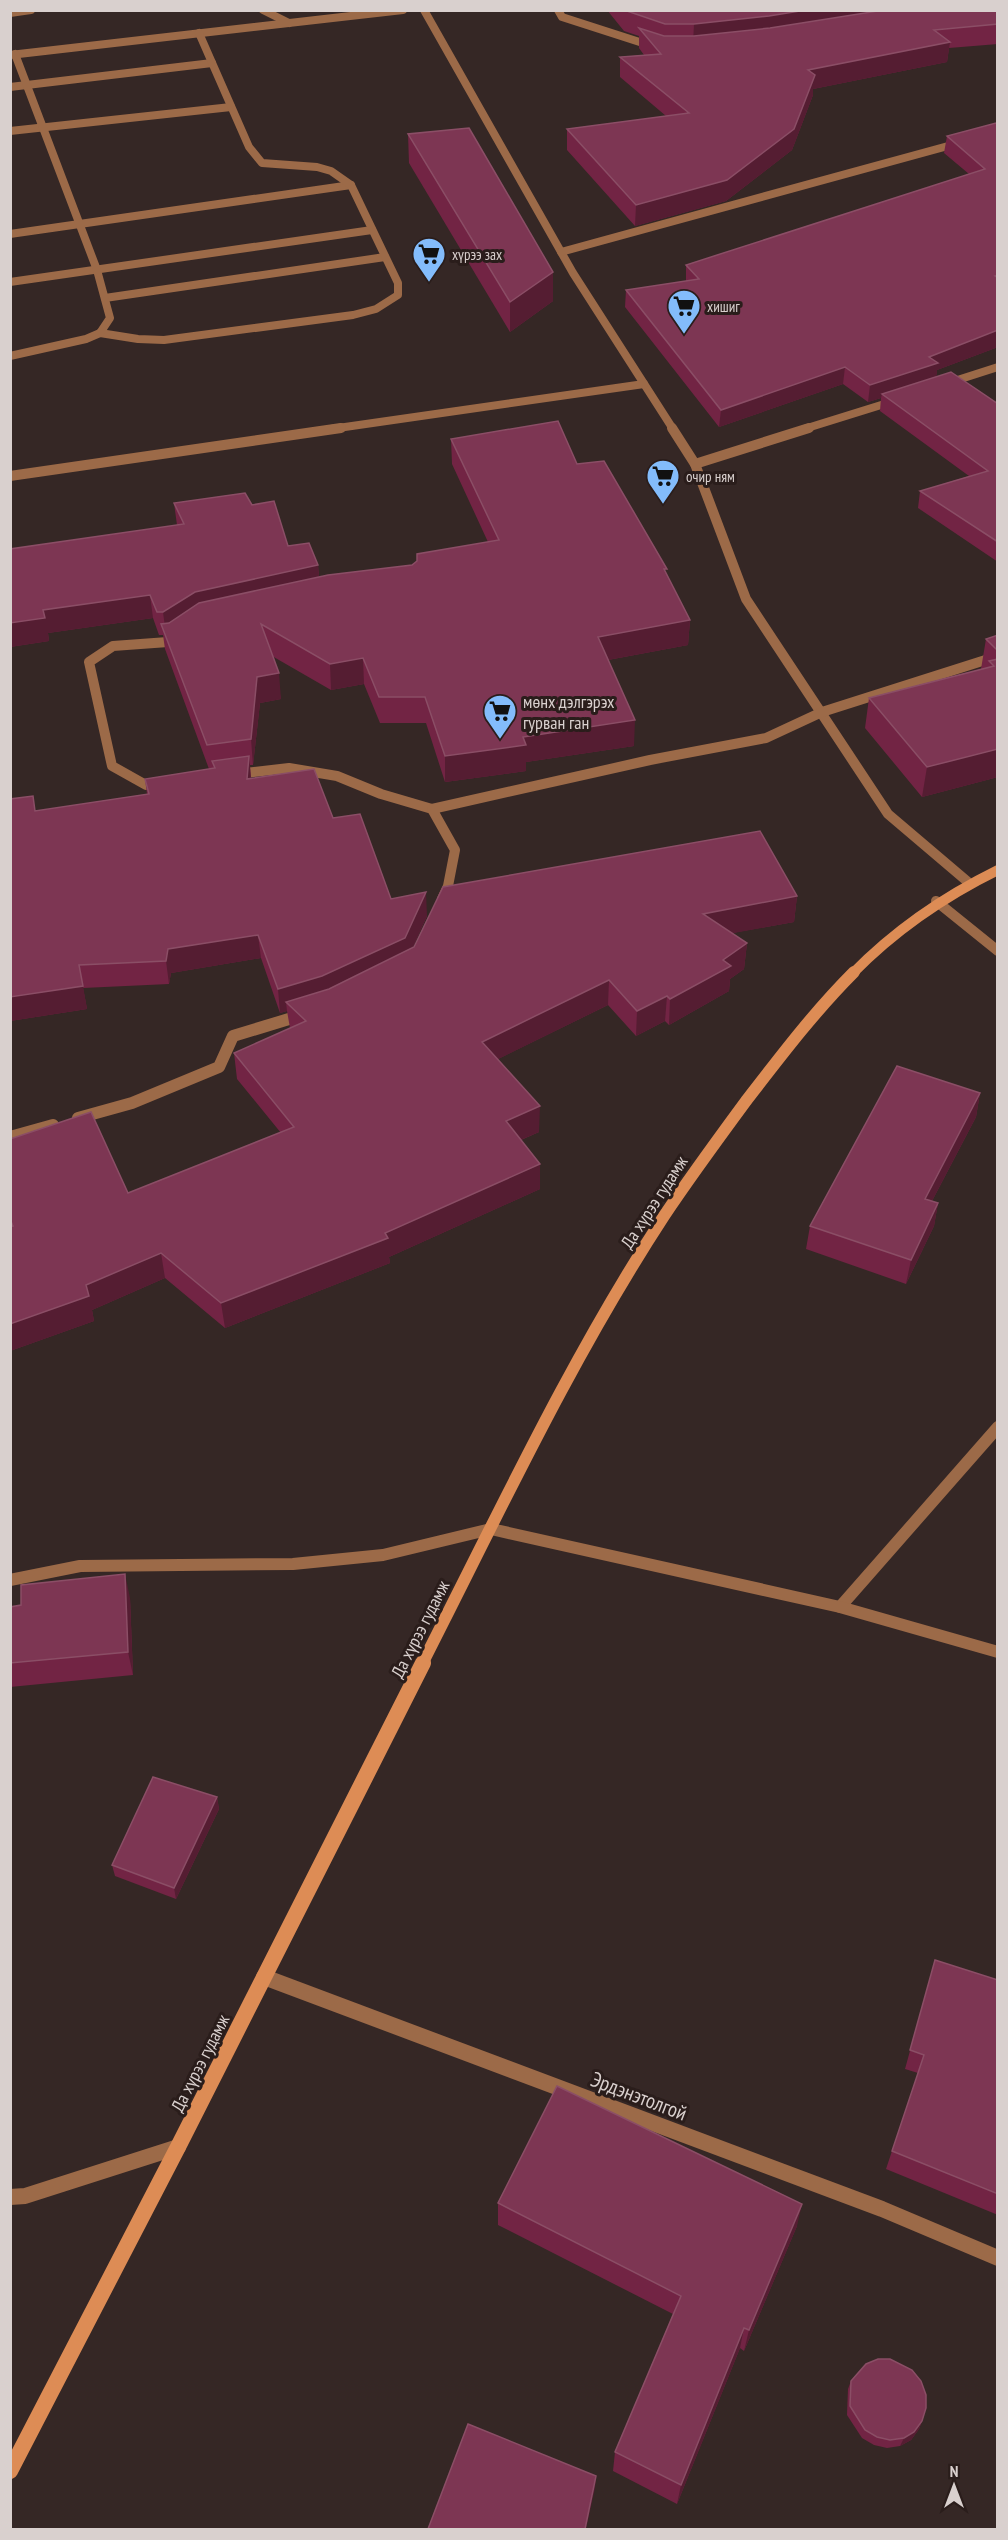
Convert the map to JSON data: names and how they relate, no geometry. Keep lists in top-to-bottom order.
{
  "streets": {
    "main road": ["Да хүрээ гудамж"],
    "street": ["Эрдэнэтолгой"]
  },
  "crossings": [
    ["Да хүрээ гудамж", "Эрдэнэтолгой"]
  ],
  "places": {
    "supermarket": [
      "хүрээ зах",
      "хишиг",
      "очир ням",
      "мөнх дэлгэрэх гурван ган"
    ]
  },
  "north": "top"
}
